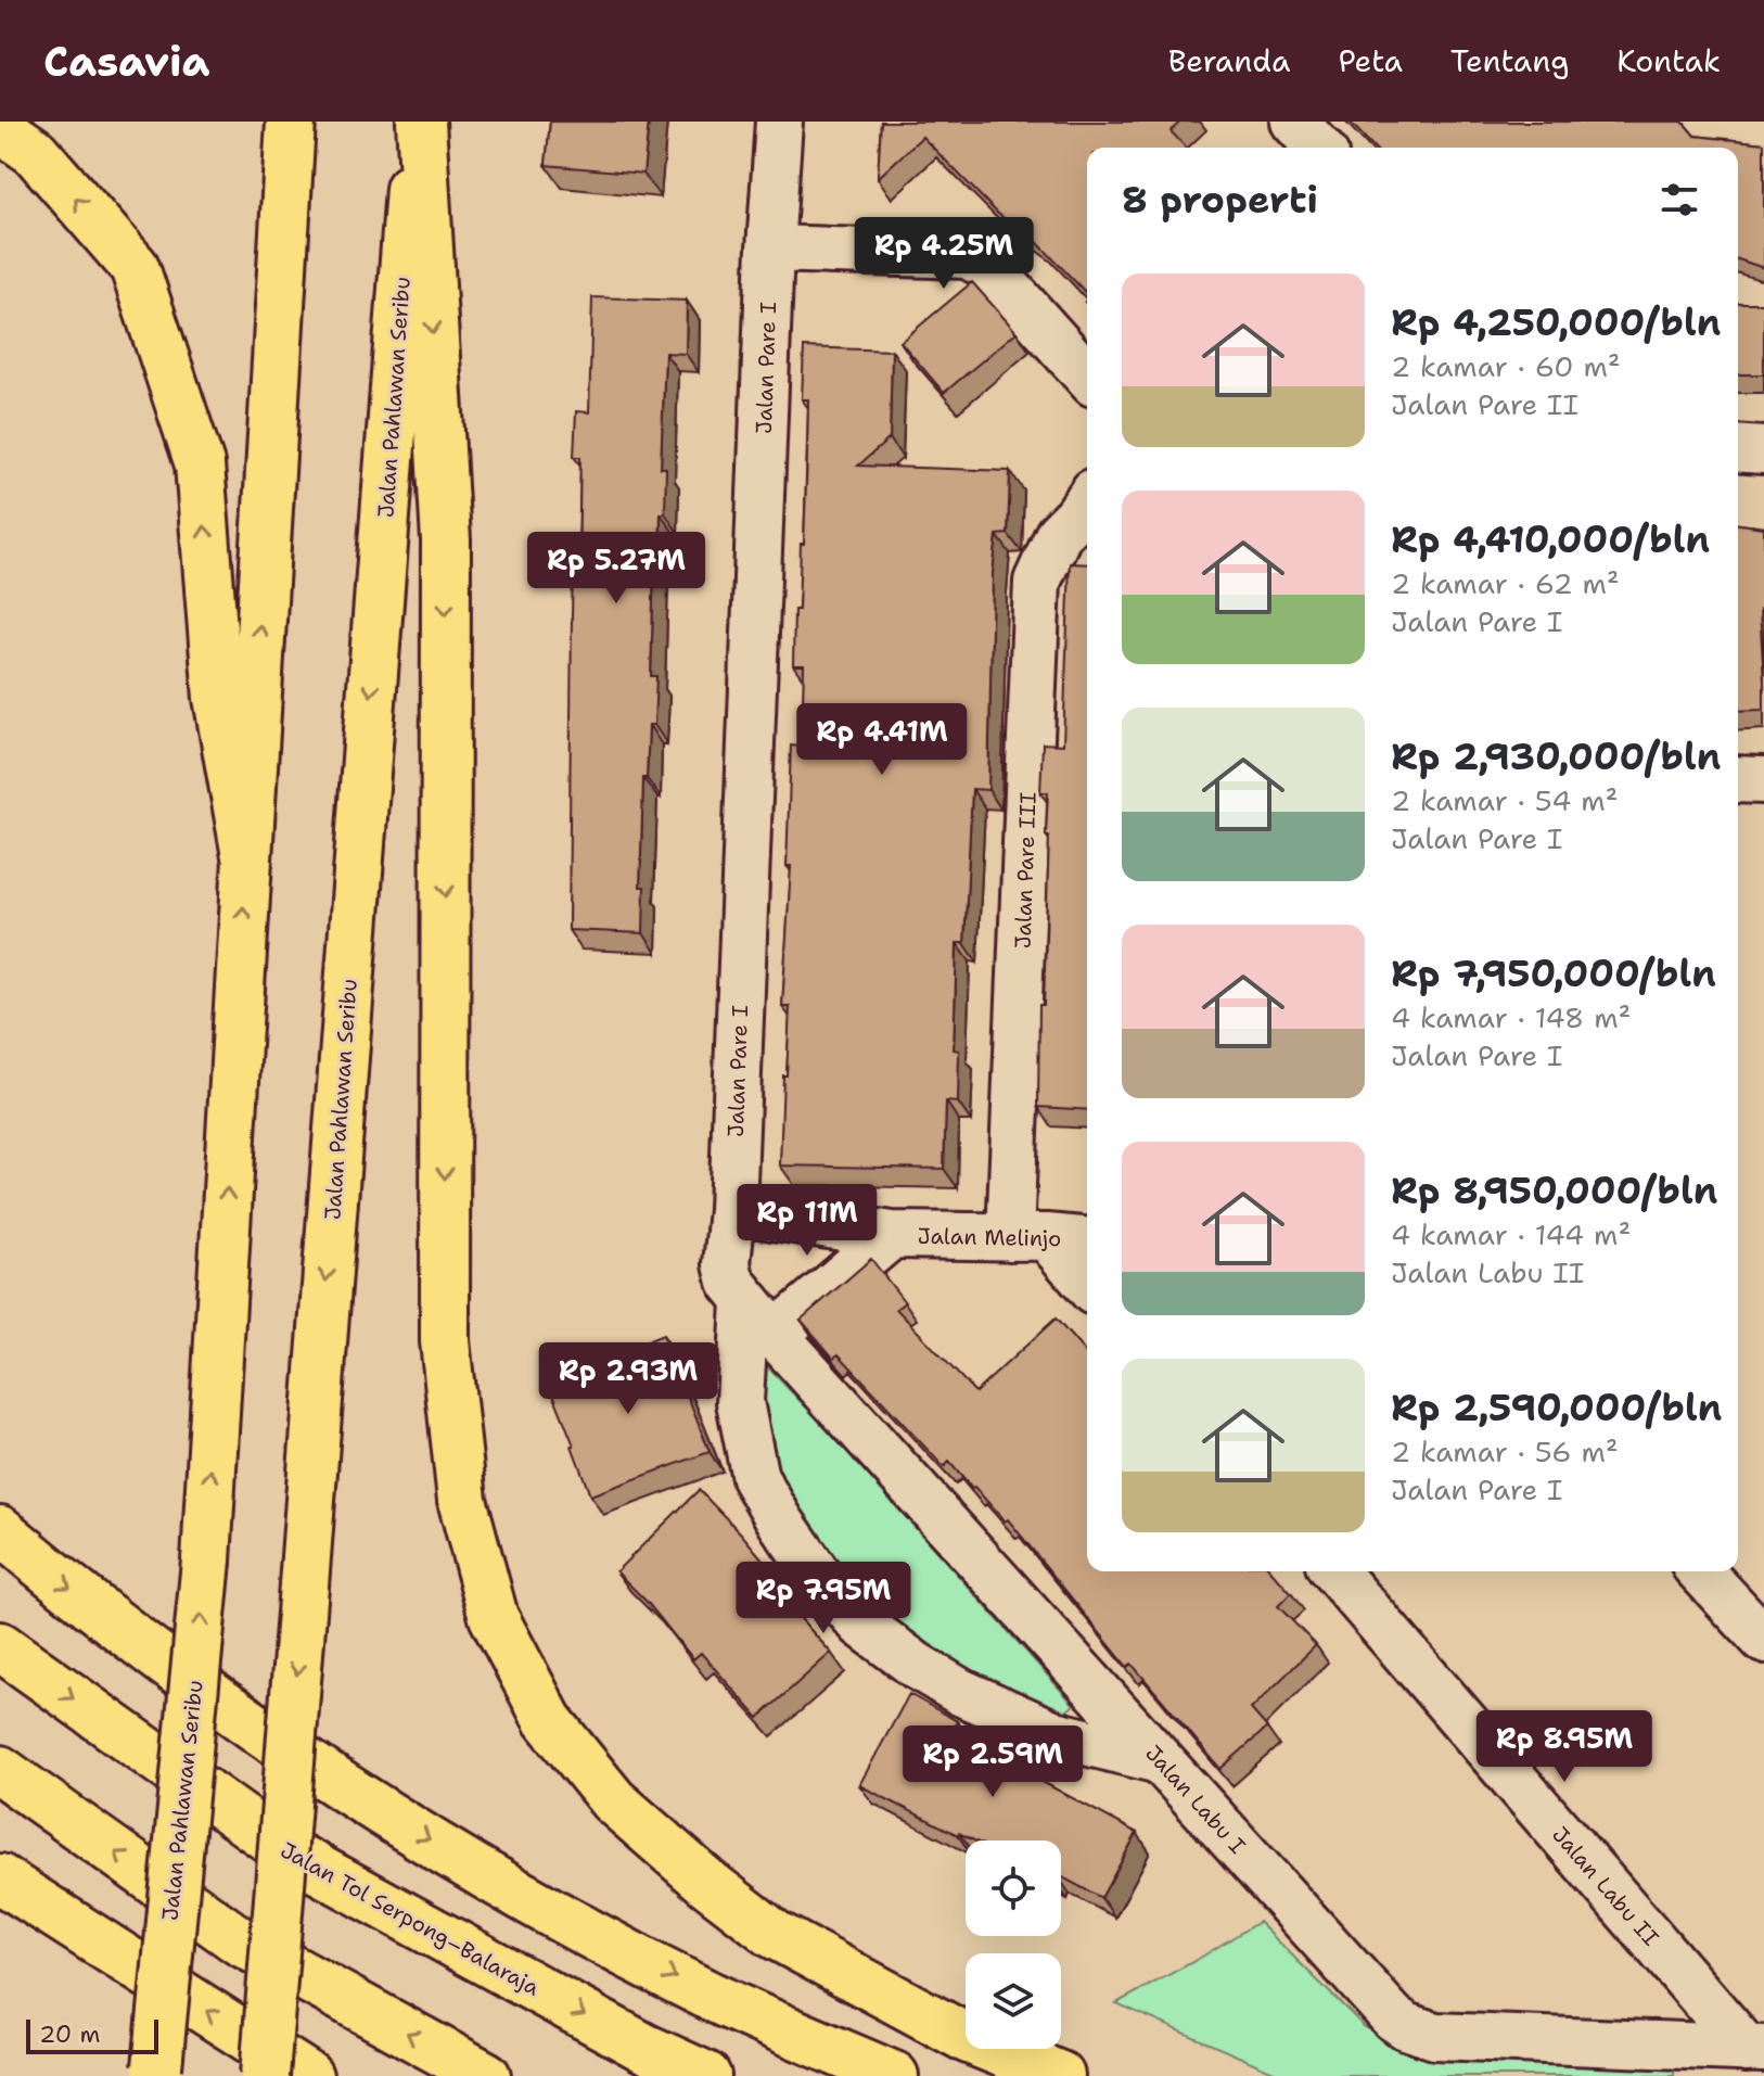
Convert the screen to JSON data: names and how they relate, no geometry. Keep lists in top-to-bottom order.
{
  "streets": {
    "main road": ["Jalan Pahlawan Seribu", "Jalan Tol Serpong–Balaraja"],
    "street": [
      "Jalan Pare I",
      "Jalan Pare III",
      "Jalan Melinjo",
      "Jalan Labu I",
      "Jalan Labu II"
    ]
  },
  "crossings": [
    ["Jalan Pare I", "Jalan Melinjo"],
    ["Jalan Pare I", "Jalan Labu I"],
    ["Jalan Pare III", "Jalan Melinjo"],
    ["Jalan Labu I", "Jalan Labu II"]
  ],
  "scale_bar": "20 m",
  "page": {
    "header": "Casavia",
    "nav": [
      "Beranda",
      "Peta",
      "Tentang",
      "Kontak"
    ],
    "heading": "8 properti",
    "price": [
      "Rp 4.25M",
      "Rp 5.27M",
      "Rp 4.41M",
      "Rp 11M",
      "Rp 2.93M",
      "Rp 7.95M",
      "Rp 8.95M",
      "Rp 2.59M"
    ],
    "list": [
      {
        "name": "Rp 4,250,000/bln",
        "note": "2 kamar · 60 m² · Jalan Pare II"
      },
      {
        "name": "Rp 4,410,000/bln",
        "note": "2 kamar · 62 m² · Jalan Pare I"
      },
      {
        "name": "Rp 2,930,000/bln",
        "note": "2 kamar · 54 m² · Jalan Pare I"
      },
      {
        "name": "Rp 7,950,000/bln",
        "note": "4 kamar · 148 m² · Jalan Pare I"
      },
      {
        "name": "Rp 8,950,000/bln",
        "note": "4 kamar · 144 m² · Jalan Labu II"
      },
      {
        "name": "Rp 2,590,000/bln",
        "note": "2 kamar · 56 m² · Jalan Pare I"
      }
    ],
    "scale": "20 m"
  }
}
